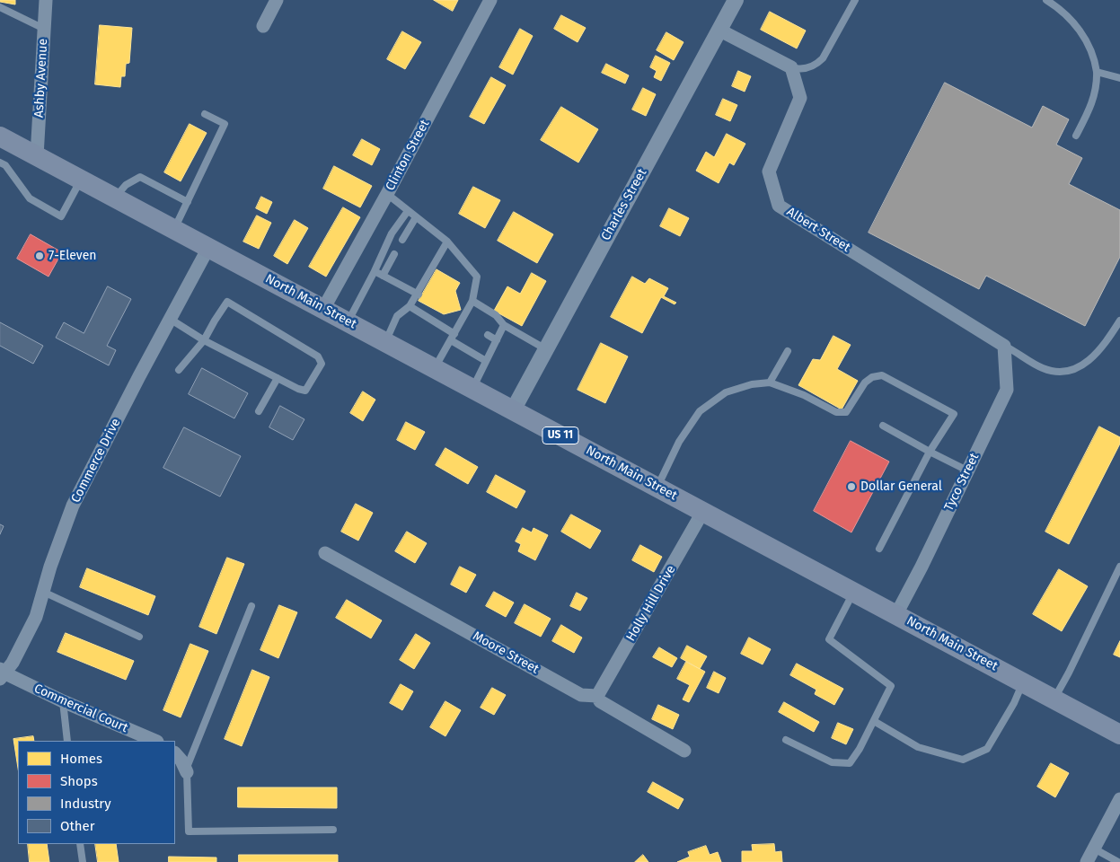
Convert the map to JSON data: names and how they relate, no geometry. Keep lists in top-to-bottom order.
{
  "streets": {
    "main road": ["North Main Street", "US 11"],
    "street": [
      "Ashby Avenue",
      "Clinton Street",
      "Charles Street",
      "Albert Street",
      "Commerce Drive",
      "Tyco Street",
      "Holly Hill Drive",
      "Moore Street",
      "Commercial Court"
    ]
  },
  "crossings": [
    ["Ashby Avenue", "North Main Street"],
    ["Clinton Street", "North Main Street"],
    ["Charles Street", "North Main Street"],
    ["Albert Street", "Tyco Street"],
    ["North Main Street", "Commerce Drive"],
    ["North Main Street", "Tyco Street"],
    ["North Main Street", "Holly Hill Drive"],
    ["Commerce Drive", "Commercial Court"],
    ["Holly Hill Drive", "Moore Street"]
  ],
  "places": ["7-Eleven", "Dollar General"],
  "legend": [
    "Homes",
    "Shops",
    "Industry",
    "Other"
  ]
}
